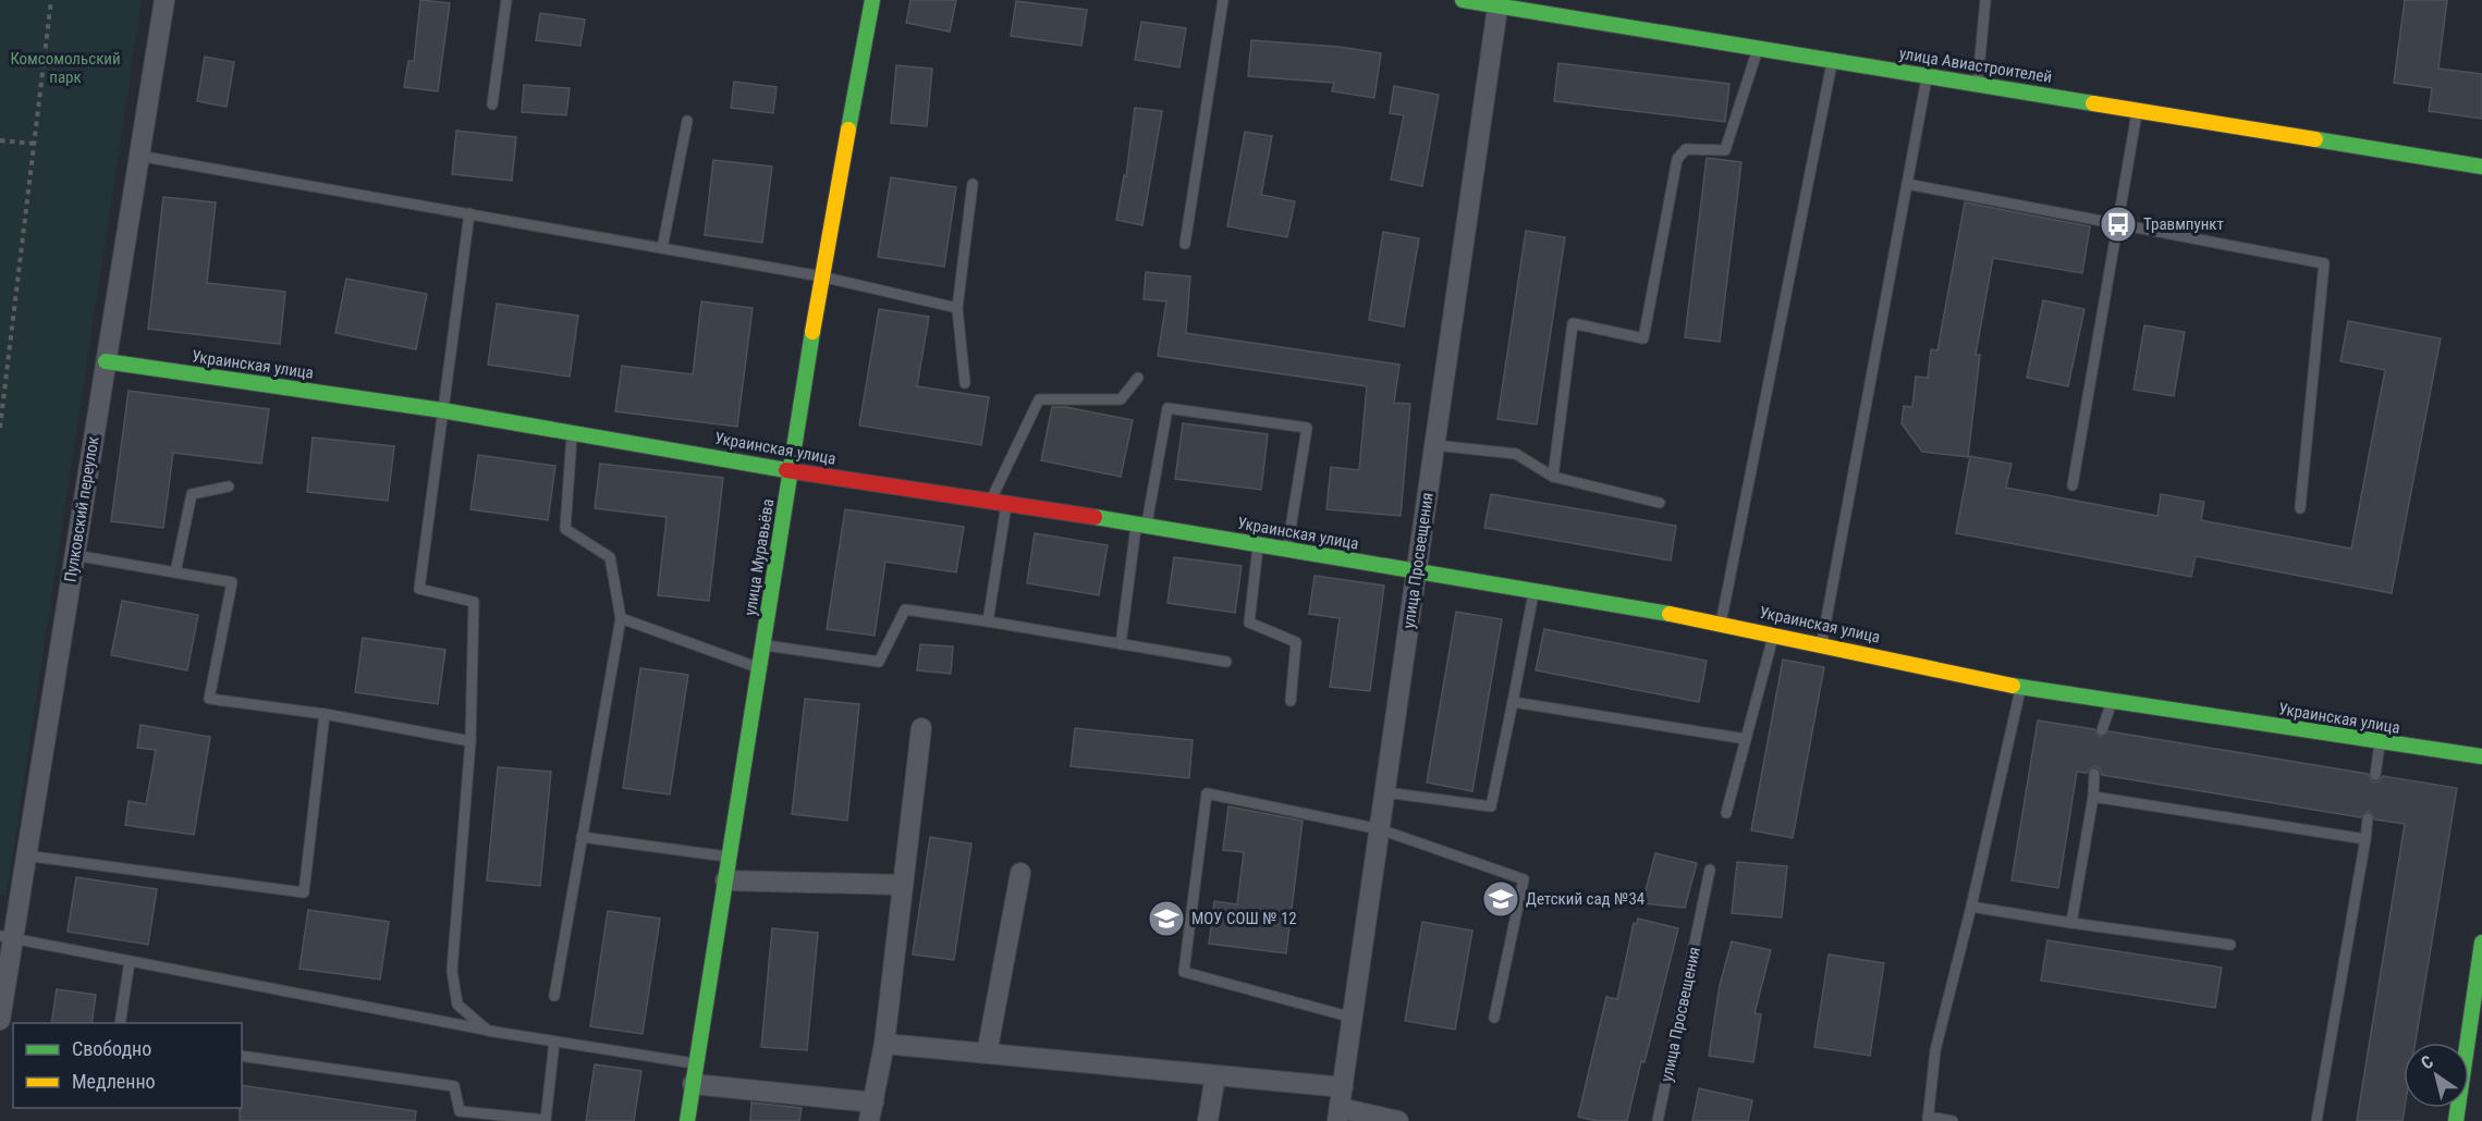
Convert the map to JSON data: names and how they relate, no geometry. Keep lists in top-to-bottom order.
{
  "streets": {
    "street": [
      "улица Авиастроителей",
      "Украинская улица",
      "Пулковский переулок",
      "улица Муравьёва",
      "улица Просвещения"
    ]
  },
  "crossings": [
    ["улица Авиастроителей", "улица Просвещения"],
    ["Украинская улица", "Пулковский переулок"],
    ["Украинская улица", "улица Муравьёва"],
    ["Украинская улица", "улица Просвещения"]
  ],
  "parks": ["Комсомольский парк"],
  "places": {
    "bus stop": ["Травмпункт"],
    "school or university": ["Детский сад №34", "МОУ СОШ № 12"]
  },
  "legend": ["Свободно", "Медленно"],
  "north": "top left"
}
